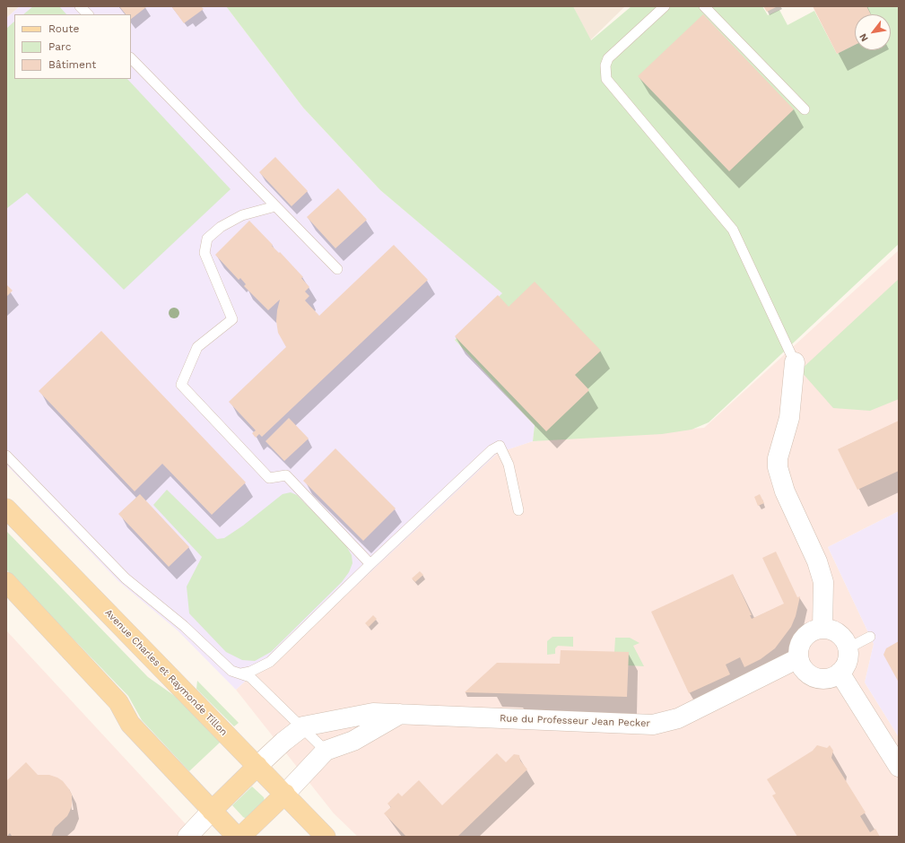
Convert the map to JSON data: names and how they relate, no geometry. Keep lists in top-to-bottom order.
{
  "streets": {
    "main road": ["Avenue Charles et Raymonde Tillon"],
    "street": ["Rue du Professeur Jean Pecker"]
  },
  "legend": ["Route", "Parc", "Bâtiment"],
  "north": "bottom left"
}
